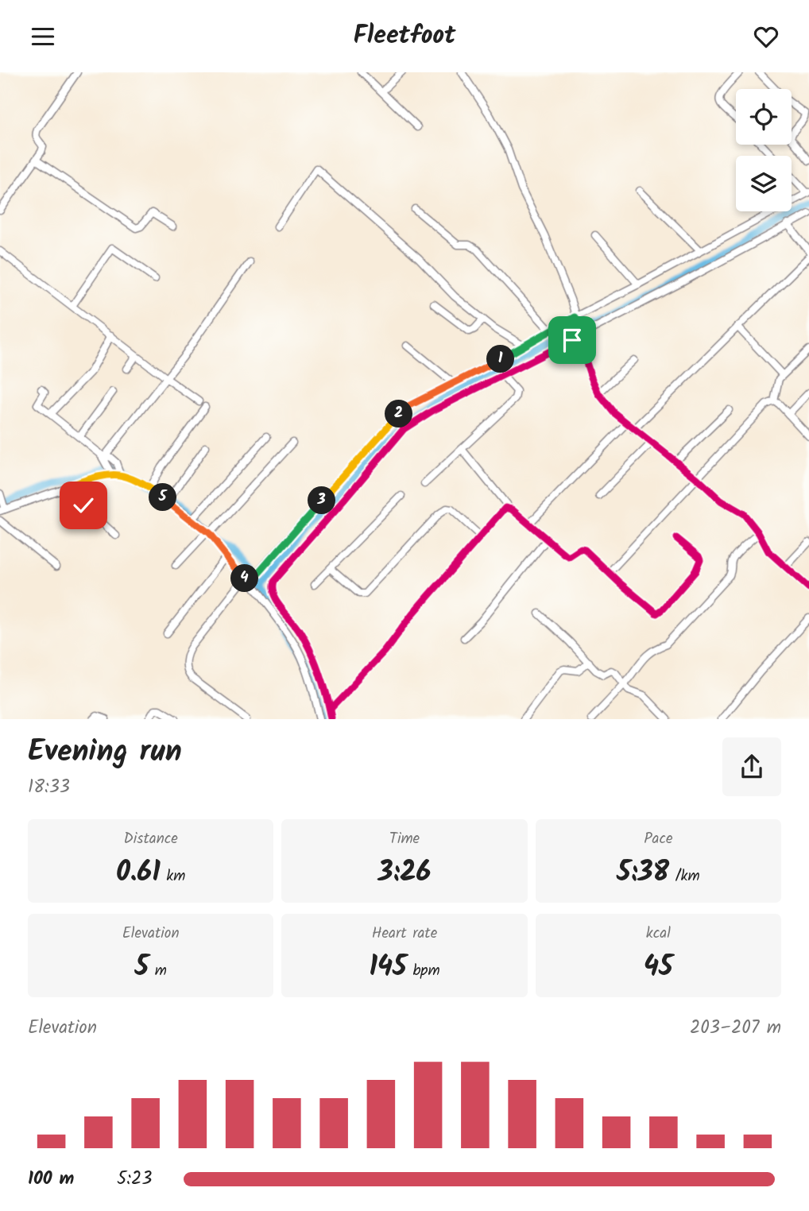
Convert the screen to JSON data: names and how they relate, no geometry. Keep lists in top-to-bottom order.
{
  "page": {
    "header": "Fleetfoot",
    "pins": [
      "1",
      "2",
      "5",
      "3",
      "4"
    ],
    "heading": ["Evening run", "18:33"],
    "stats": [
      ["Distance", "0.61 km"],
      ["Time", "3:26"],
      ["Pace", "5:38 /km"],
      ["Elevation", "5 m"],
      ["Heart rate", "145 bpm"],
      ["kcal", "45"]
    ],
    "chart": ["Elevation", "203–207 m"],
    "list": [
      {
        "name": "100 m",
        "note": "5:23"
      }
    ]
  }
}
